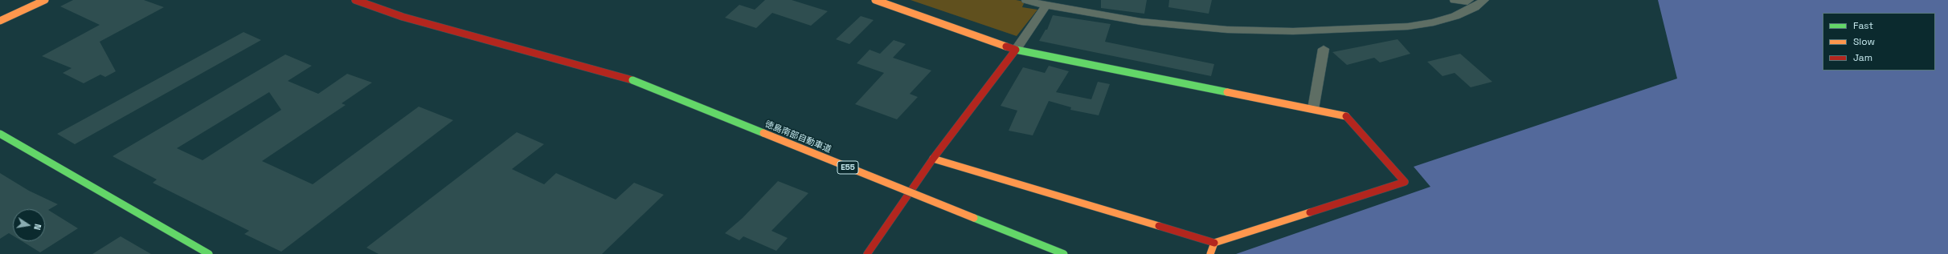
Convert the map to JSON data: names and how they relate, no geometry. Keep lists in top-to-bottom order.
{
  "streets": {
    "main road": ["徳島南部自動車道", "E55"]
  },
  "legend": ["Fast", "Slow", "Jam"],
  "north": "right"
}
